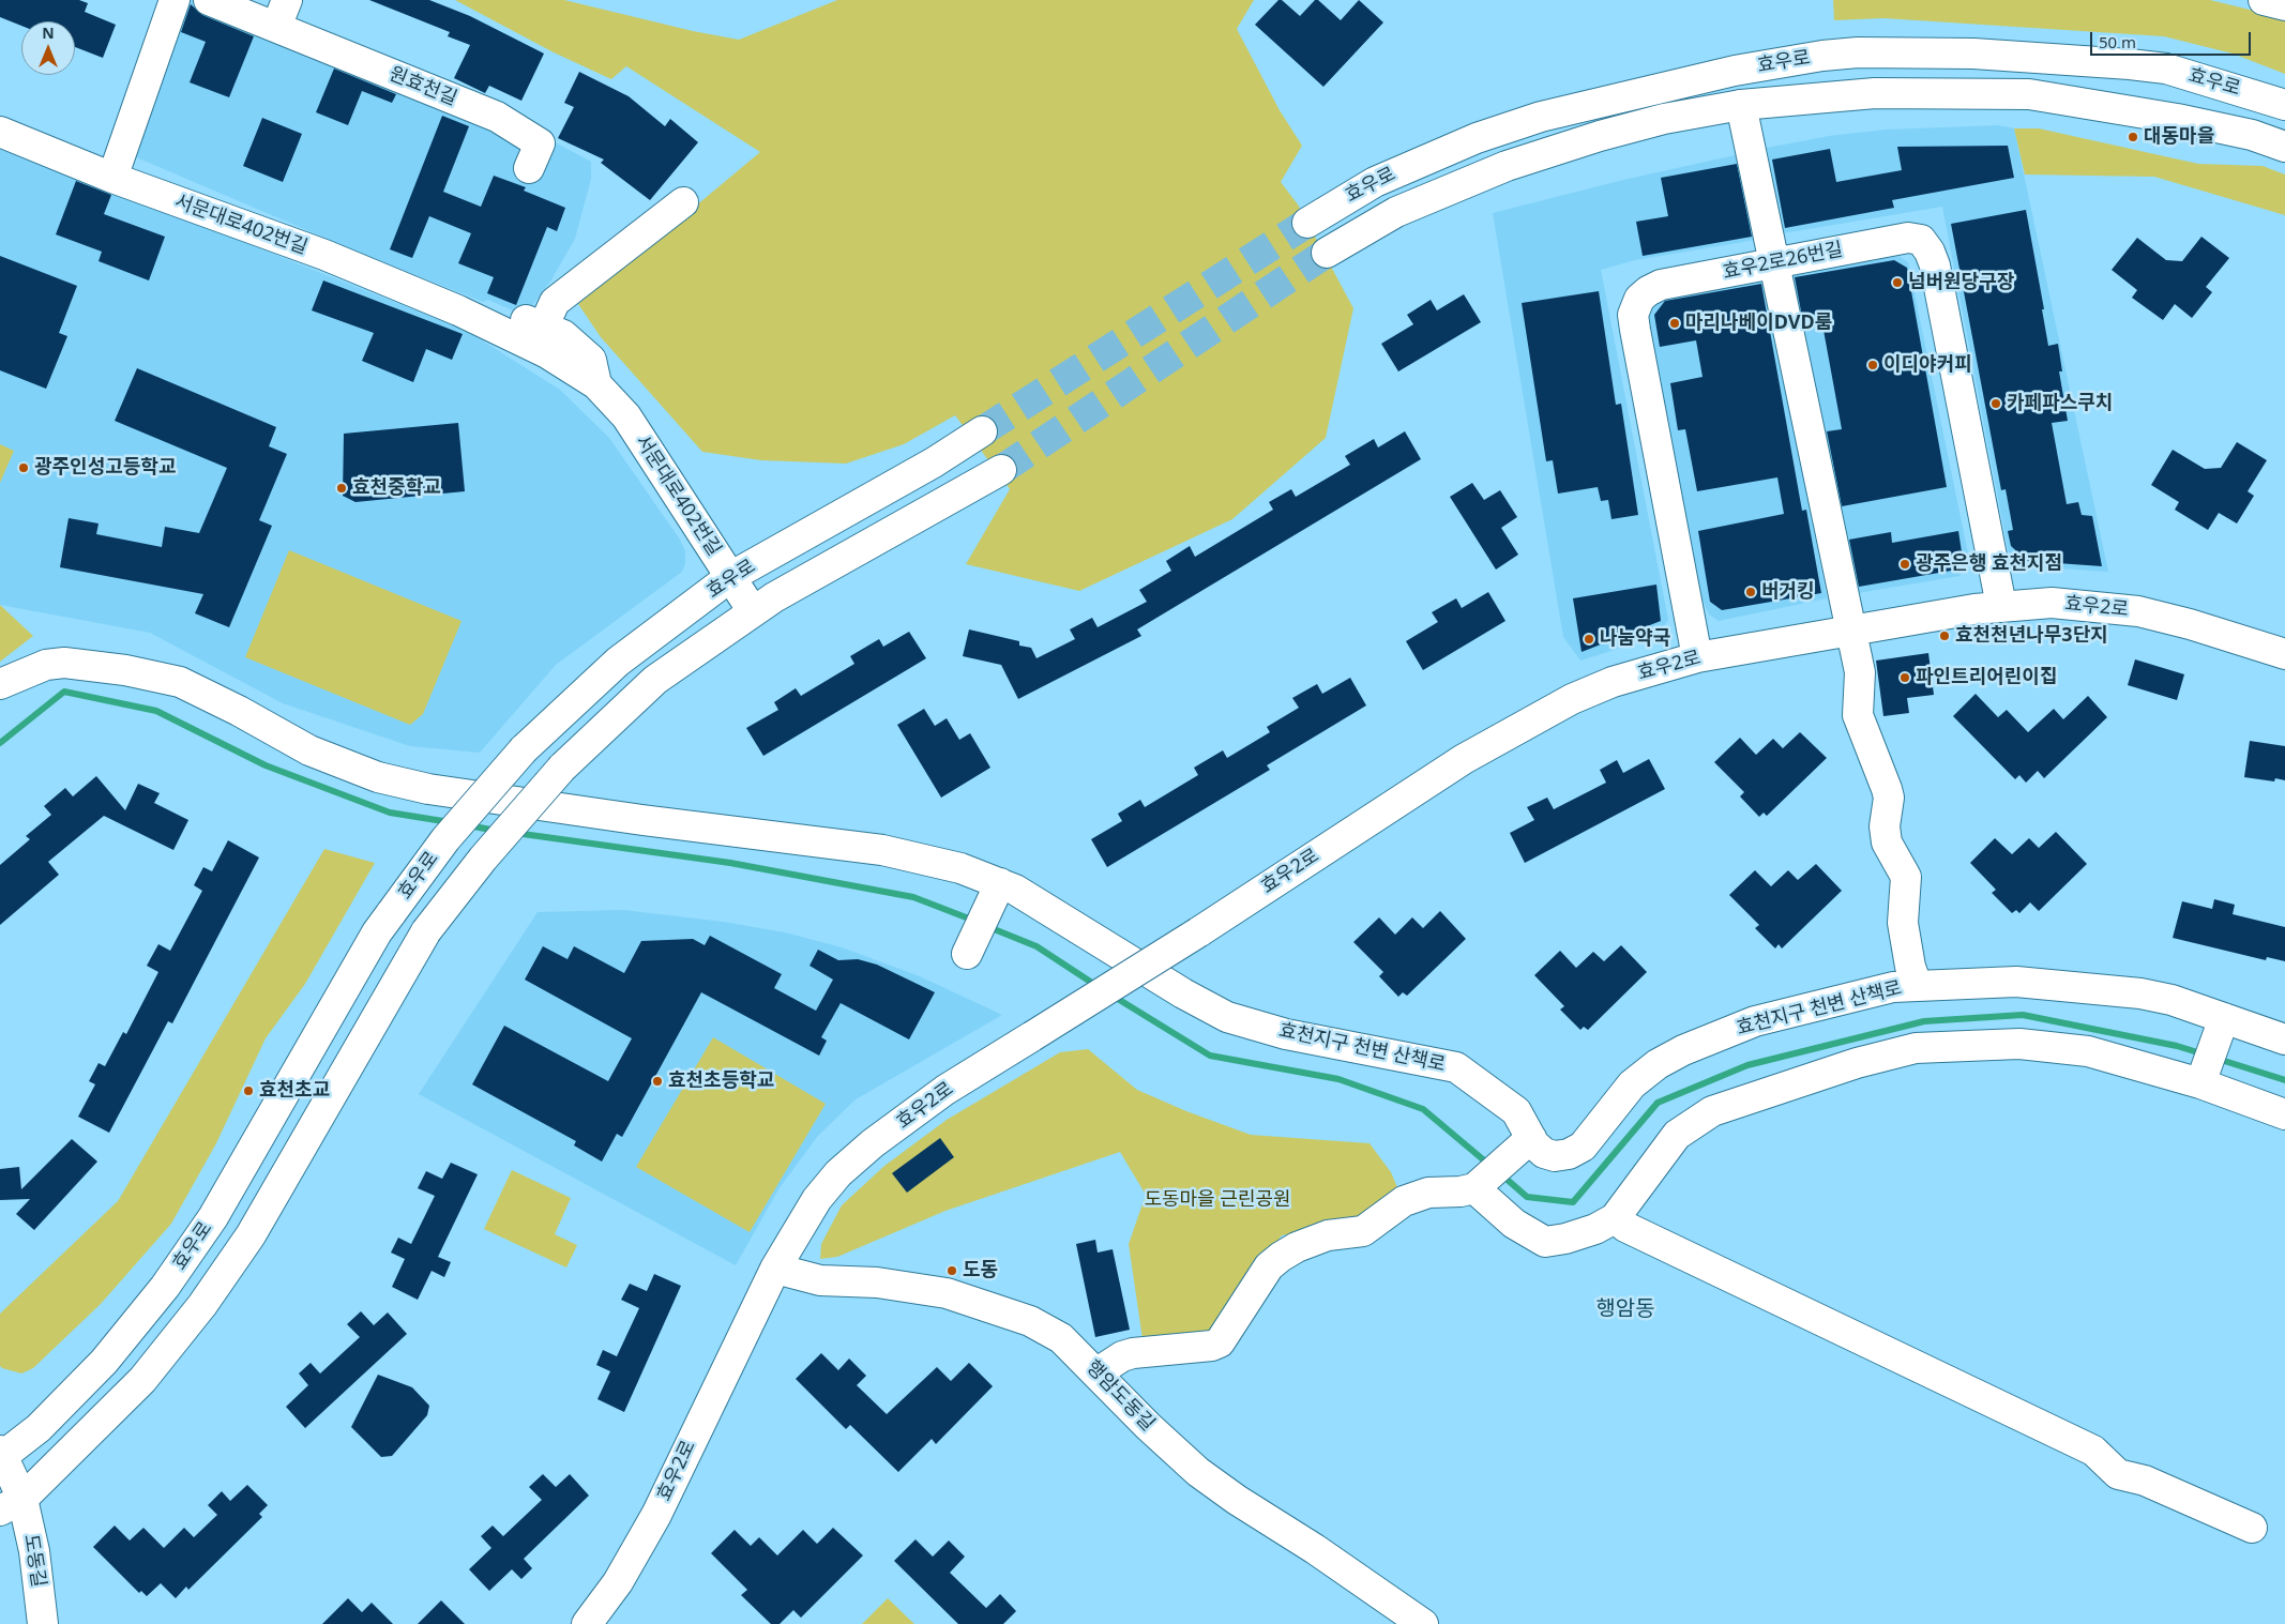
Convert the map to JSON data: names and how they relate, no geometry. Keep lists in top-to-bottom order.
{
  "streets": {
    "street": [
      "효우로",
      "원효천길",
      "서문대로402번길",
      "효우2로26번길",
      "효우2로",
      "효천지구 천변 산책로",
      "행암도동길",
      "도동길"
    ]
  },
  "crossings": [
    ["효우로", "서문대로402번길"],
    ["효우로", "도동길"],
    ["효우2로26번길", "효우2로"],
    ["효우2로", "행암도동길"]
  ],
  "districts": ["행암동"],
  "parks": ["도동마을 근린공원"],
  "places": [
    "대동마을",
    "넘버원당구장",
    "마리나베이DVD룸",
    "이디야커피",
    "카페파스쿠치",
    "광주인성고등학교",
    "효천중학교",
    "광주은행 효천지점",
    "버거킹",
    "효천천년나무3단지",
    "나눔약국",
    "파인트리어린이집",
    "효천초등학교",
    "효천초교",
    "도동"
  ],
  "scale_bar": "50 m",
  "north": "top"
}
